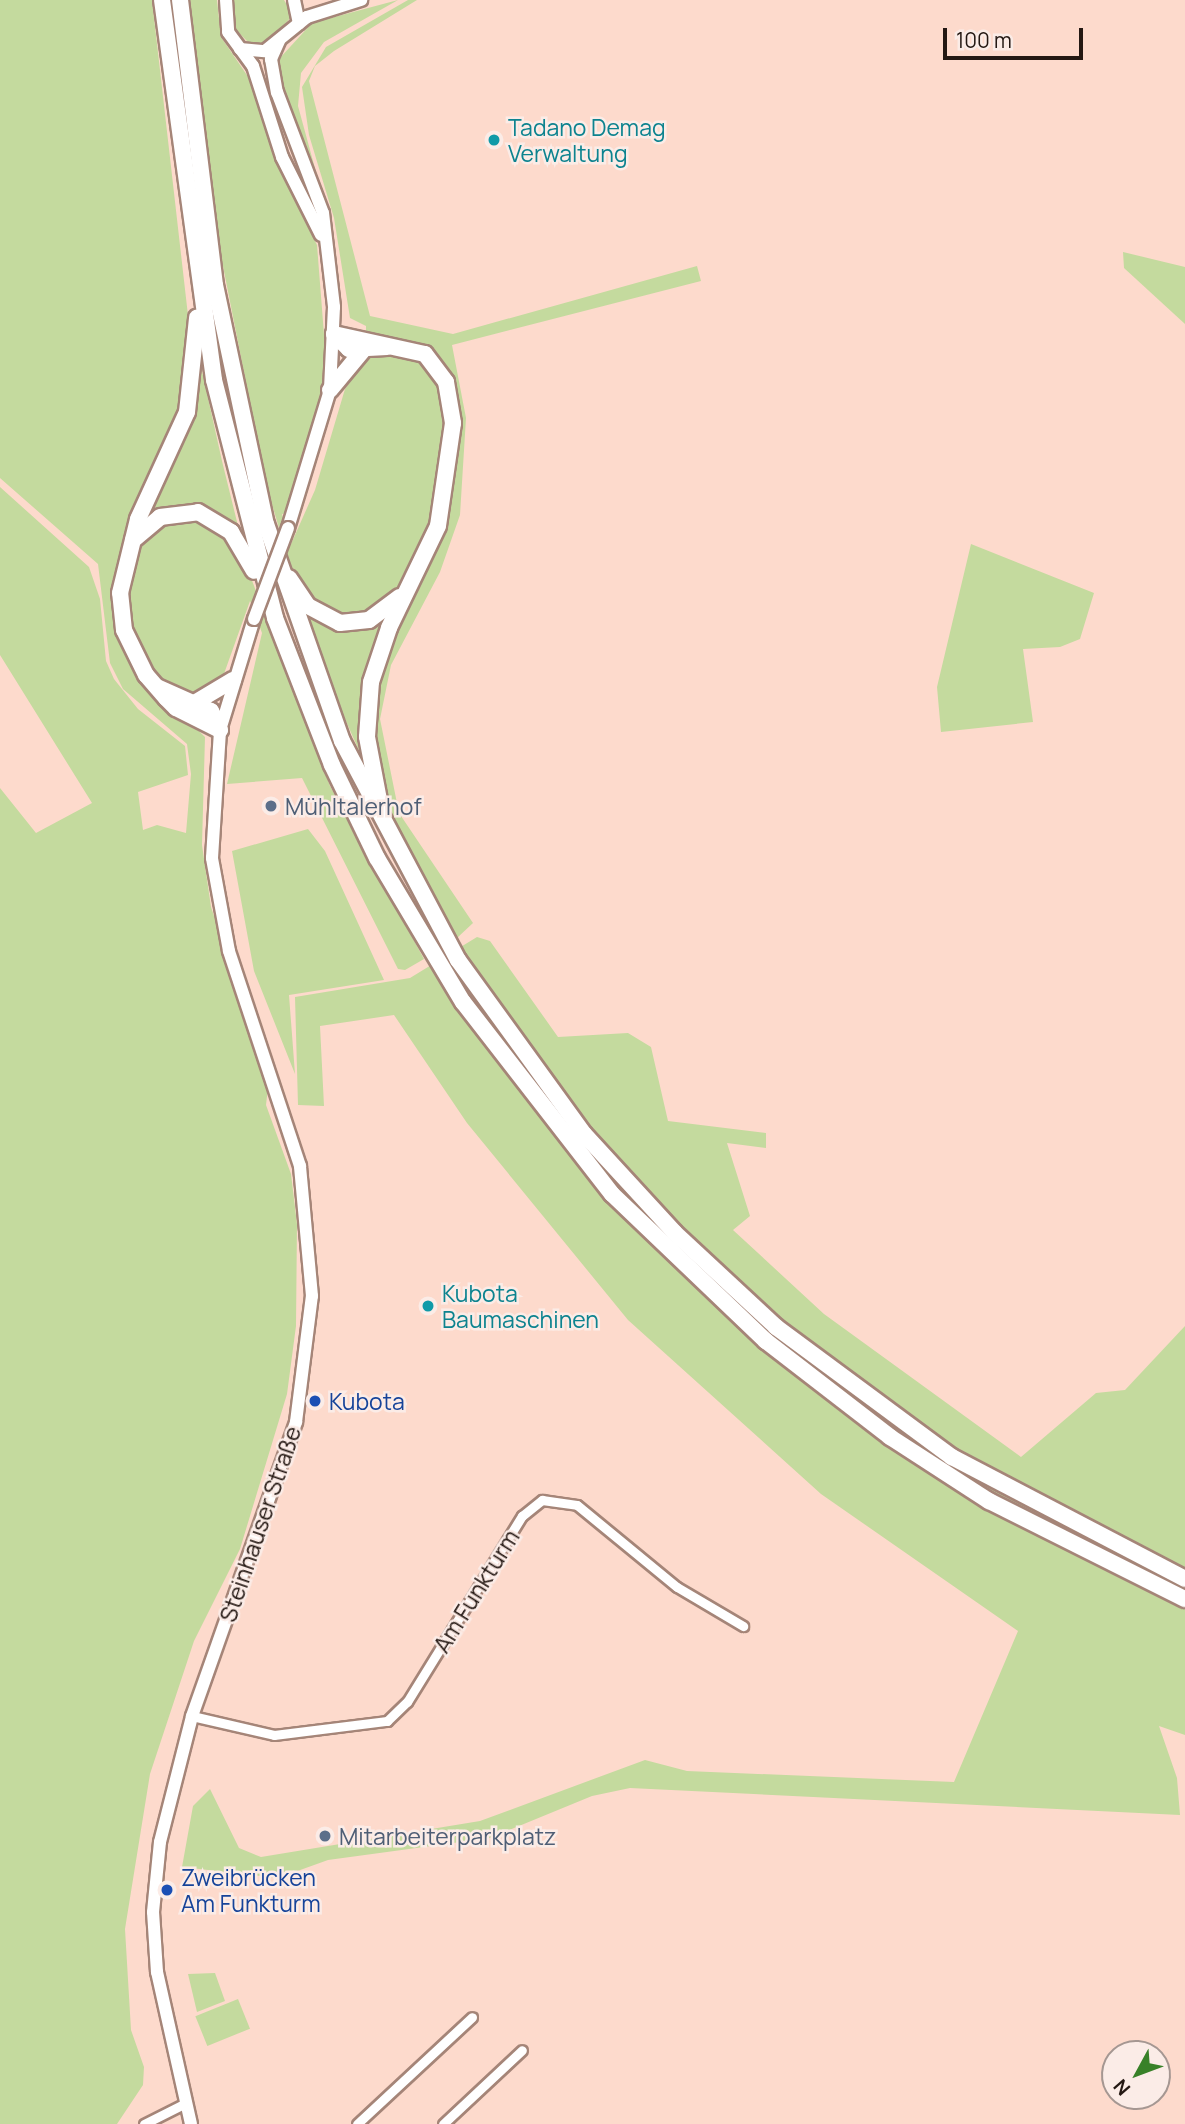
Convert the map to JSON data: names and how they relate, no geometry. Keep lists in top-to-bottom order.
{
  "streets": {
    "main road": ["Steinhauser Straße"],
    "street": ["Am Funkturm"]
  },
  "crossings": [
    ["Steinhauser Straße", "Am Funkturm"]
  ],
  "places": [
    "Tadano Demag Verwaltung",
    "Mühltalerhof",
    "Kubota Baumaschinen",
    "Kubota",
    "Mitarbeiterparkplatz",
    "Zweibrücken Am Funkturm"
  ],
  "scale_bar": "100 m",
  "north": "bottom left"
}
